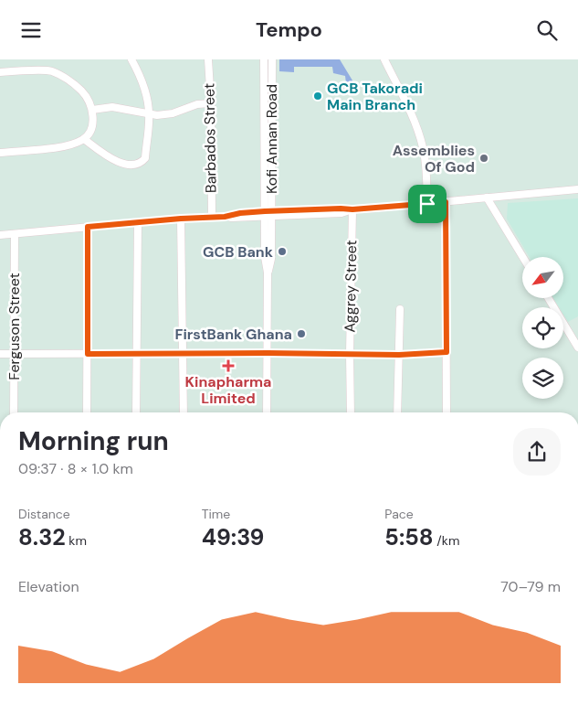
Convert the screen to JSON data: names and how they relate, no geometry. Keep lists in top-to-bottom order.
{
  "streets": {
    "street": [
      "Barbados Street",
      "Kofi Annan Road",
      "Aggrey Street",
      "Ferguson Street"
    ]
  },
  "places": {
    "other": [
      "GCB Takoradi Main Branch",
      "Assemblies Of God",
      "GCB Bank",
      "FirstBank Ghana"
    ],
    "health": ["Kinapharma Limited"]
  },
  "north": "bottom left",
  "page": {
    "header": "Tempo",
    "heading": ["Morning run", "09:37 · 8 × 1.0 km"],
    "stats": [
      ["Distance", "8.32 km"],
      ["Time", "49:39"],
      ["Pace", "5:58 /km"]
    ],
    "chart": ["Elevation", "70–79 m"]
  }
}
